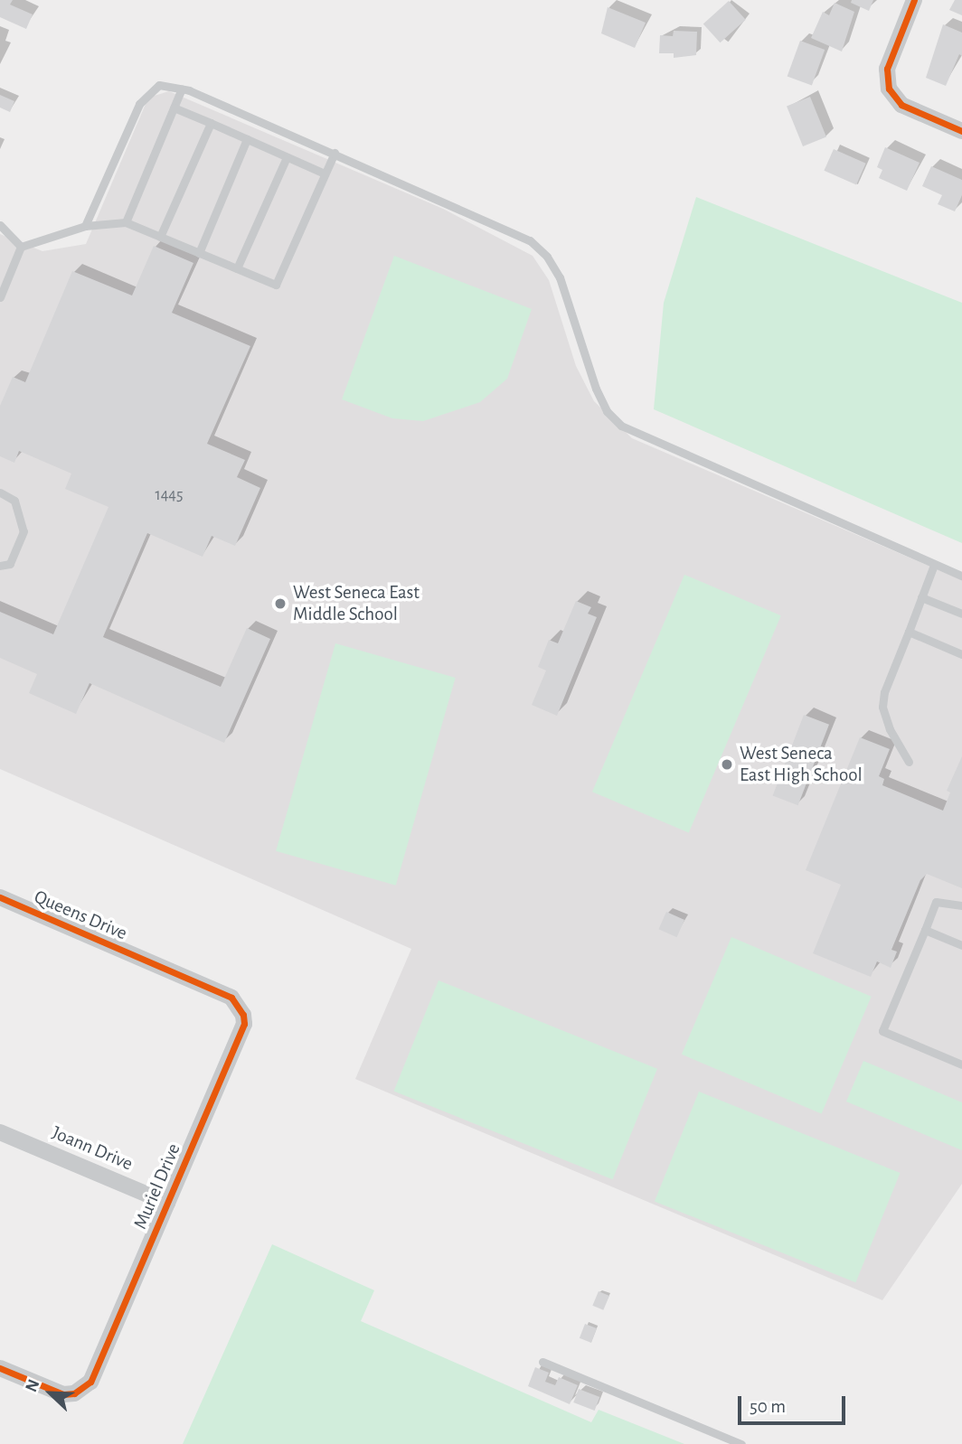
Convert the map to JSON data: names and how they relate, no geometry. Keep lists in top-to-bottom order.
{
  "streets": {
    "street": ["Queens Drive", "Joann Drive", "Muriel Drive"]
  },
  "crossings": [
    ["Queens Drive", "Muriel Drive"],
    ["Joann Drive", "Muriel Drive"]
  ],
  "places": ["West Seneca East Middle School", "West Seneca East High School"],
  "house_numbers": ["1445"],
  "scale_bar": "50 m",
  "north": "top left"
}
